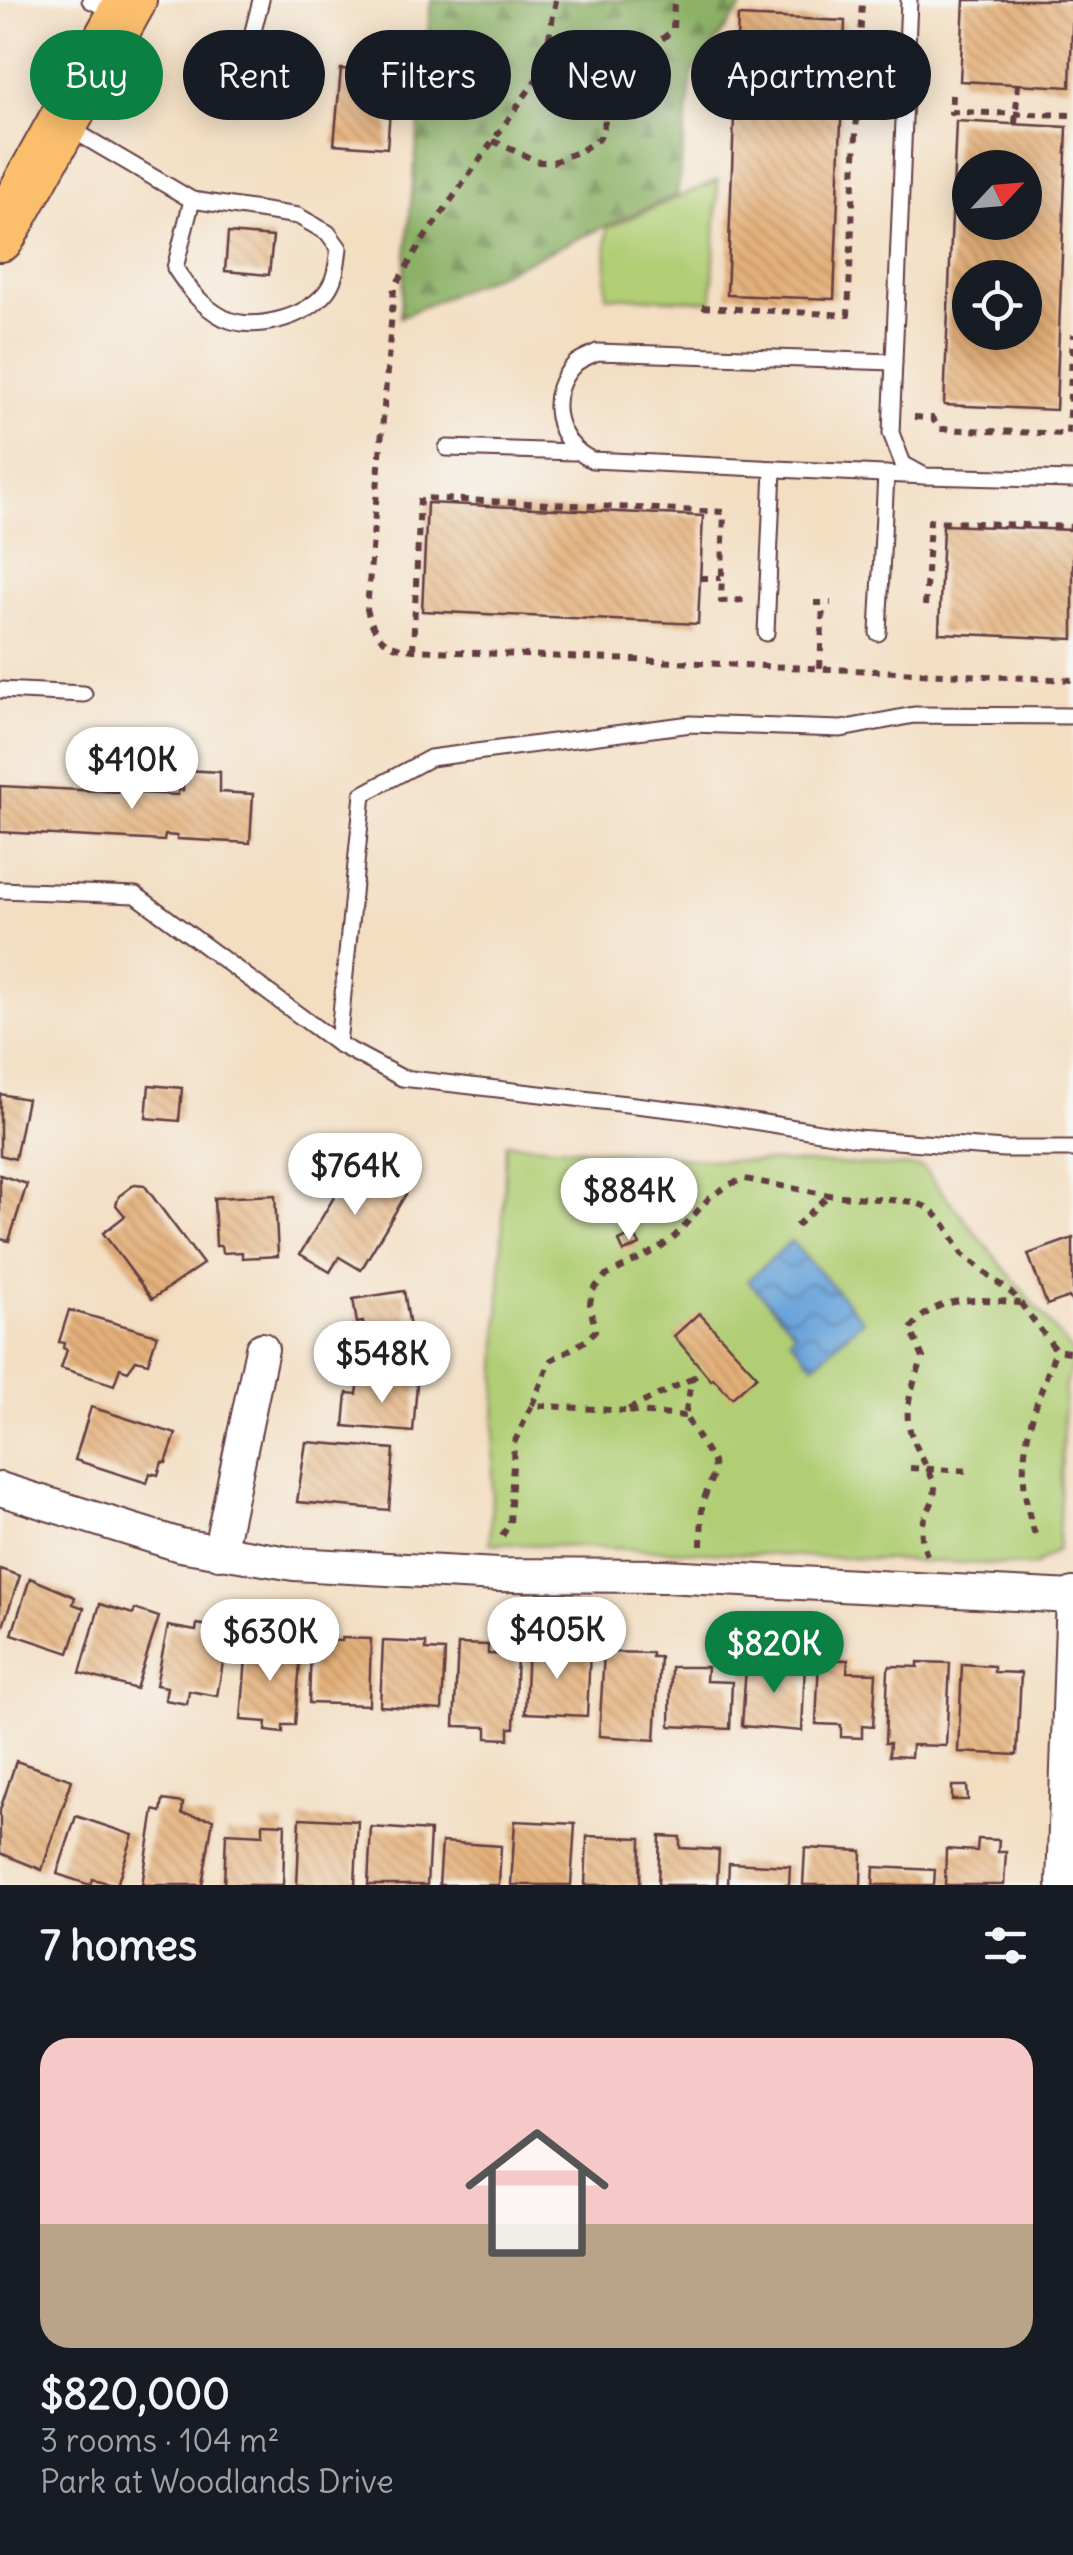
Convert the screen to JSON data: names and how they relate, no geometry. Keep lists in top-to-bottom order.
{
  "north": "top right",
  "page": {
    "chip": [
      "Buy",
      "Rent",
      "Filters",
      "New",
      "Apartment"
    ],
    "price": [
      "$410K",
      "$764K",
      "$884K",
      "$548K",
      "$405K",
      "$630K",
      "$820K"
    ],
    "heading": "7 homes",
    "list": [
      {
        "name": "$820,000",
        "note": "3 rooms · 104 m² · Park at Woodlands Drive"
      }
    ]
  }
}
